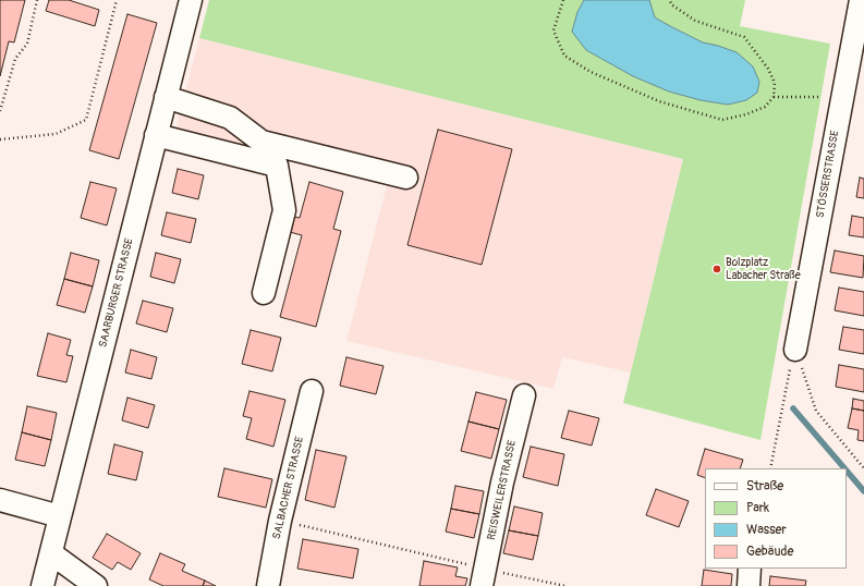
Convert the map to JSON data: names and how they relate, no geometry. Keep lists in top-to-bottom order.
{
  "streets": {
    "street": [
      "STÖSSERSTRASSE",
      "SAARBURGER STRASSE",
      "SALBACHER STRASSE",
      "REISWEILERSTRASSE"
    ]
  },
  "places": ["Bolzplatz Labacher Straße"],
  "legend": [
    "Straße",
    "Park",
    "Wasser",
    "Gebäude"
  ]
}
